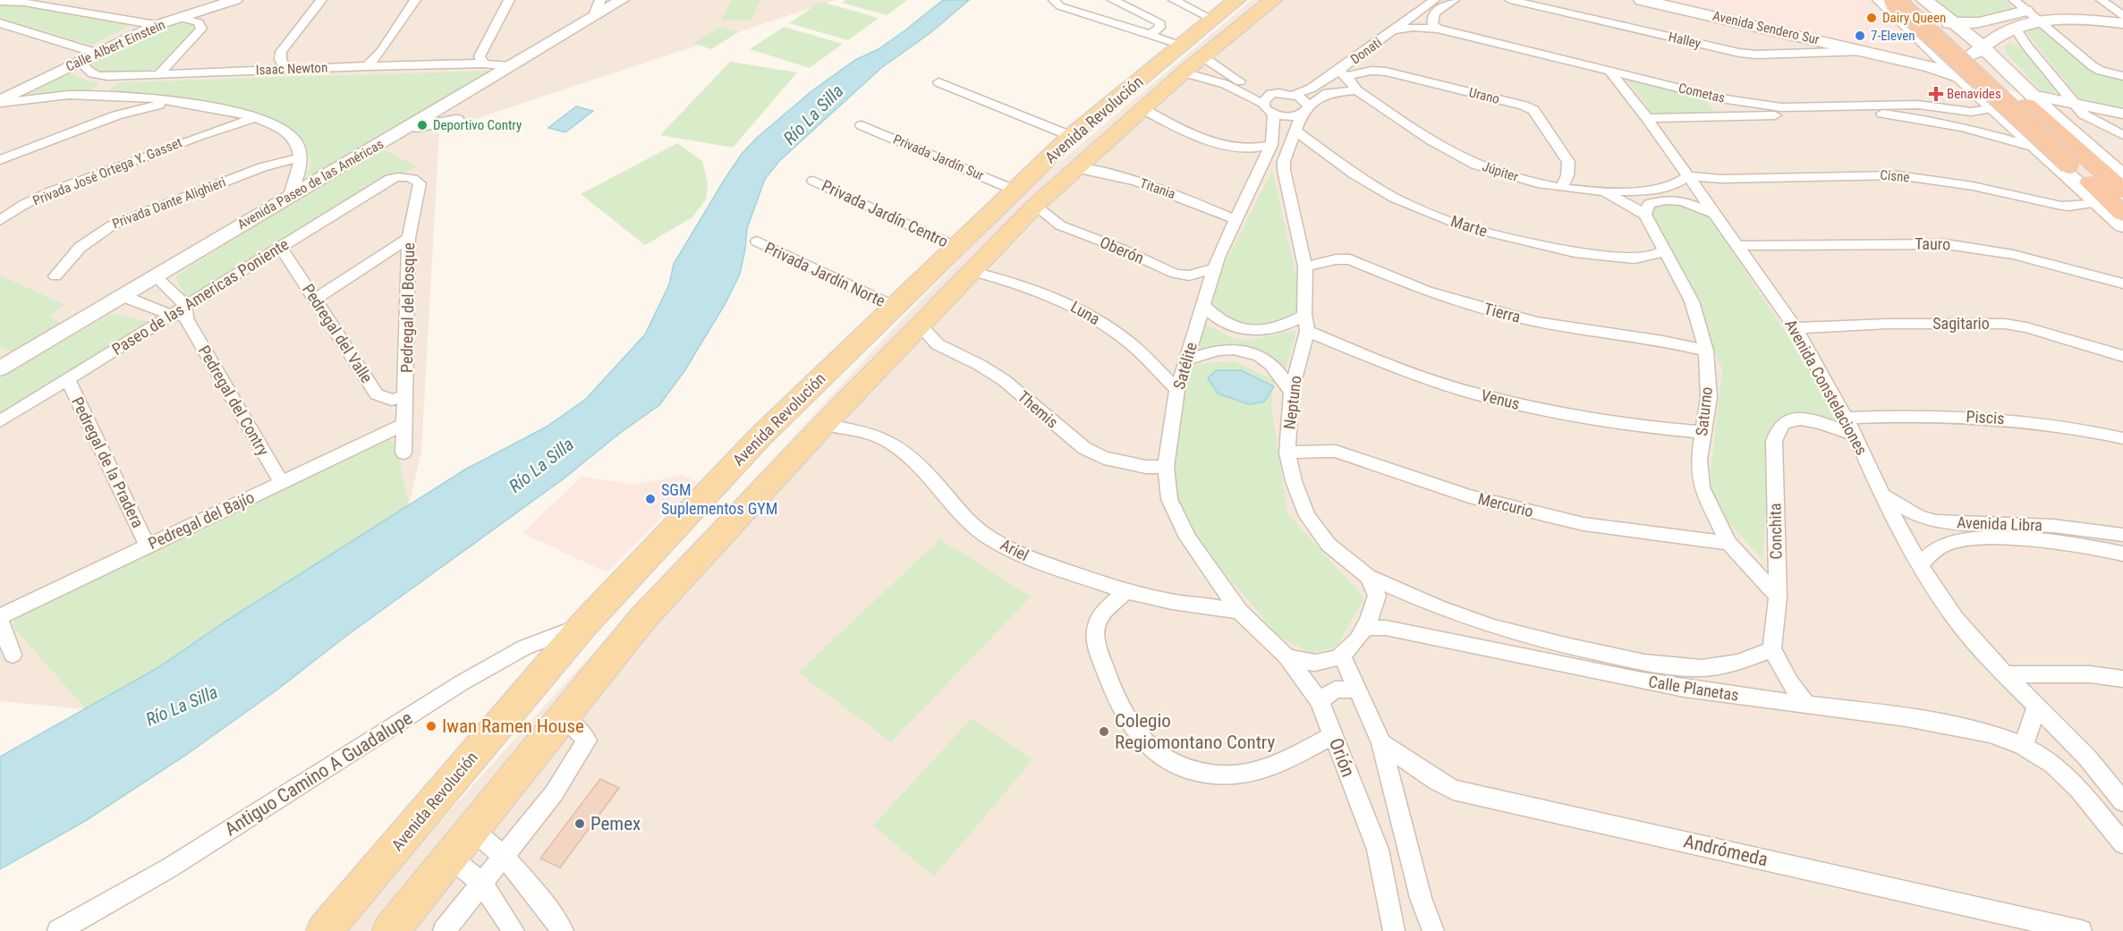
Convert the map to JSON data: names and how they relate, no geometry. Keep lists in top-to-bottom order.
{
  "streets": {
    "main road": ["Avenida Sendero Sur", "Avenida Revolución"],
    "street": [
      "Halley",
      "Calle Albert Einstein",
      "Donati",
      "Isaac Newton",
      "Cometas",
      "Urano",
      "Privada Jardín Sur",
      "Privada José Ortega Y. Gasset",
      "Júpiter",
      "Cisne",
      "Avenida Paseo de las Américas",
      "Titania",
      "Privada Dante Alighieri",
      "Privada Jardín Centro",
      "Marte",
      "Tauro",
      "Oberón",
      "Privada Jardín Norte",
      "Paseo de las Americas Poniente",
      "Pedregal del Bosque",
      "Luna",
      "Tierra",
      "Sagitario",
      "Pedregal del Valle",
      "Satélite",
      "Avenida Constelaciones",
      "Venus",
      "Pedregal del Contry",
      "Neptuno",
      "Themis",
      "Saturno",
      "Piscis",
      "Pedregal de la Pradera",
      "Mercurio",
      "Pedregal del Bajío",
      "Avenida Libra",
      "Conchita",
      "Ariel",
      "Calle Planetas",
      "Orión",
      "Antiguo Camino A Guadalupe",
      "Andrómeda"
    ]
  },
  "crossings": [
    ["Avenida Sendero Sur", "Halley"],
    ["Calle Albert Einstein", "Isaac Newton"],
    ["Donati", "Cometas"],
    ["Donati", "Urano"],
    ["Donati", "Júpiter"],
    ["Donati", "Neptuno"],
    ["Isaac Newton", "Avenida Paseo de las Américas"],
    ["Cometas", "Avenida Constelaciones"],
    ["Urano", "Júpiter"],
    ["Avenida Revolución", "Privada Jardín Sur"],
    ["Avenida Revolución", "Titania"],
    ["Avenida Revolución", "Privada Jardín Centro"],
    ["Avenida Revolución", "Oberón"],
    ["Avenida Revolución", "Privada Jardín Norte"],
    ["Avenida Revolución", "Luna"],
    ["Avenida Revolución", "Themis"],
    ["Avenida Revolución", "Ariel"],
    ["Avenida Revolución", "Antiguo Camino A Guadalupe"],
    ["Júpiter", "Cisne"],
    ["Júpiter", "Avenida Constelaciones"],
    ["Cisne", "Avenida Constelaciones"],
    ["Avenida Paseo de las Américas", "Pedregal del Contry"],
    ["Titania", "Satélite"],
    ["Marte", "Neptuno"],
    ["Marte", "Saturno"],
    ["Tauro", "Avenida Constelaciones"],
    ["Oberón", "Satélite"],
    ["Paseo de las Americas Poniente", "Pedregal del Bosque"],
    ["Paseo de las Americas Poniente", "Pedregal del Valle"],
    ["Paseo de las Americas Poniente", "Pedregal del Contry"],
    ["Paseo de las Americas Poniente", "Pedregal de la Pradera"],
    ["Pedregal del Bosque", "Pedregal del Valle"],
    ["Pedregal del Bosque", "Pedregal del Bajío"],
    ["Luna", "Satélite"],
    ["Tierra", "Neptuno"],
    ["Tierra", "Saturno"],
    ["Sagitario", "Avenida Constelaciones"],
    ["Satélite", "Themis"],
    ["Satélite", "Ariel"],
    ["Satélite", "Orión"],
    ["Avenida Constelaciones", "Piscis"],
    ["Avenida Constelaciones", "Avenida Libra"],
    ["Avenida Constelaciones", "Conchita"],
    ["Venus", "Neptuno"],
    ["Venus", "Saturno"],
    ["Pedregal del Contry", "Pedregal del Bajío"],
    ["Neptuno", "Mercurio"],
    ["Neptuno", "Calle Planetas"],
    ["Saturno", "Mercurio"],
    ["Saturno", "Conchita"],
    ["Pedregal de la Pradera", "Pedregal del Bajío"],
    ["Conchita", "Calle Planetas"],
    ["Ariel", "Orión"]
  ],
  "water": ["Río La Silla"],
  "places": {
    "other": [
      "Dairy Queen",
      "7-Eleven",
      "Deportivo Contry",
      "SGM Suplementos GYM",
      "Iwan Ramen House",
      "Colegio Regiomontano Contry",
      "Pemex"
    ],
    "health": ["Benavides"]
  }
}
